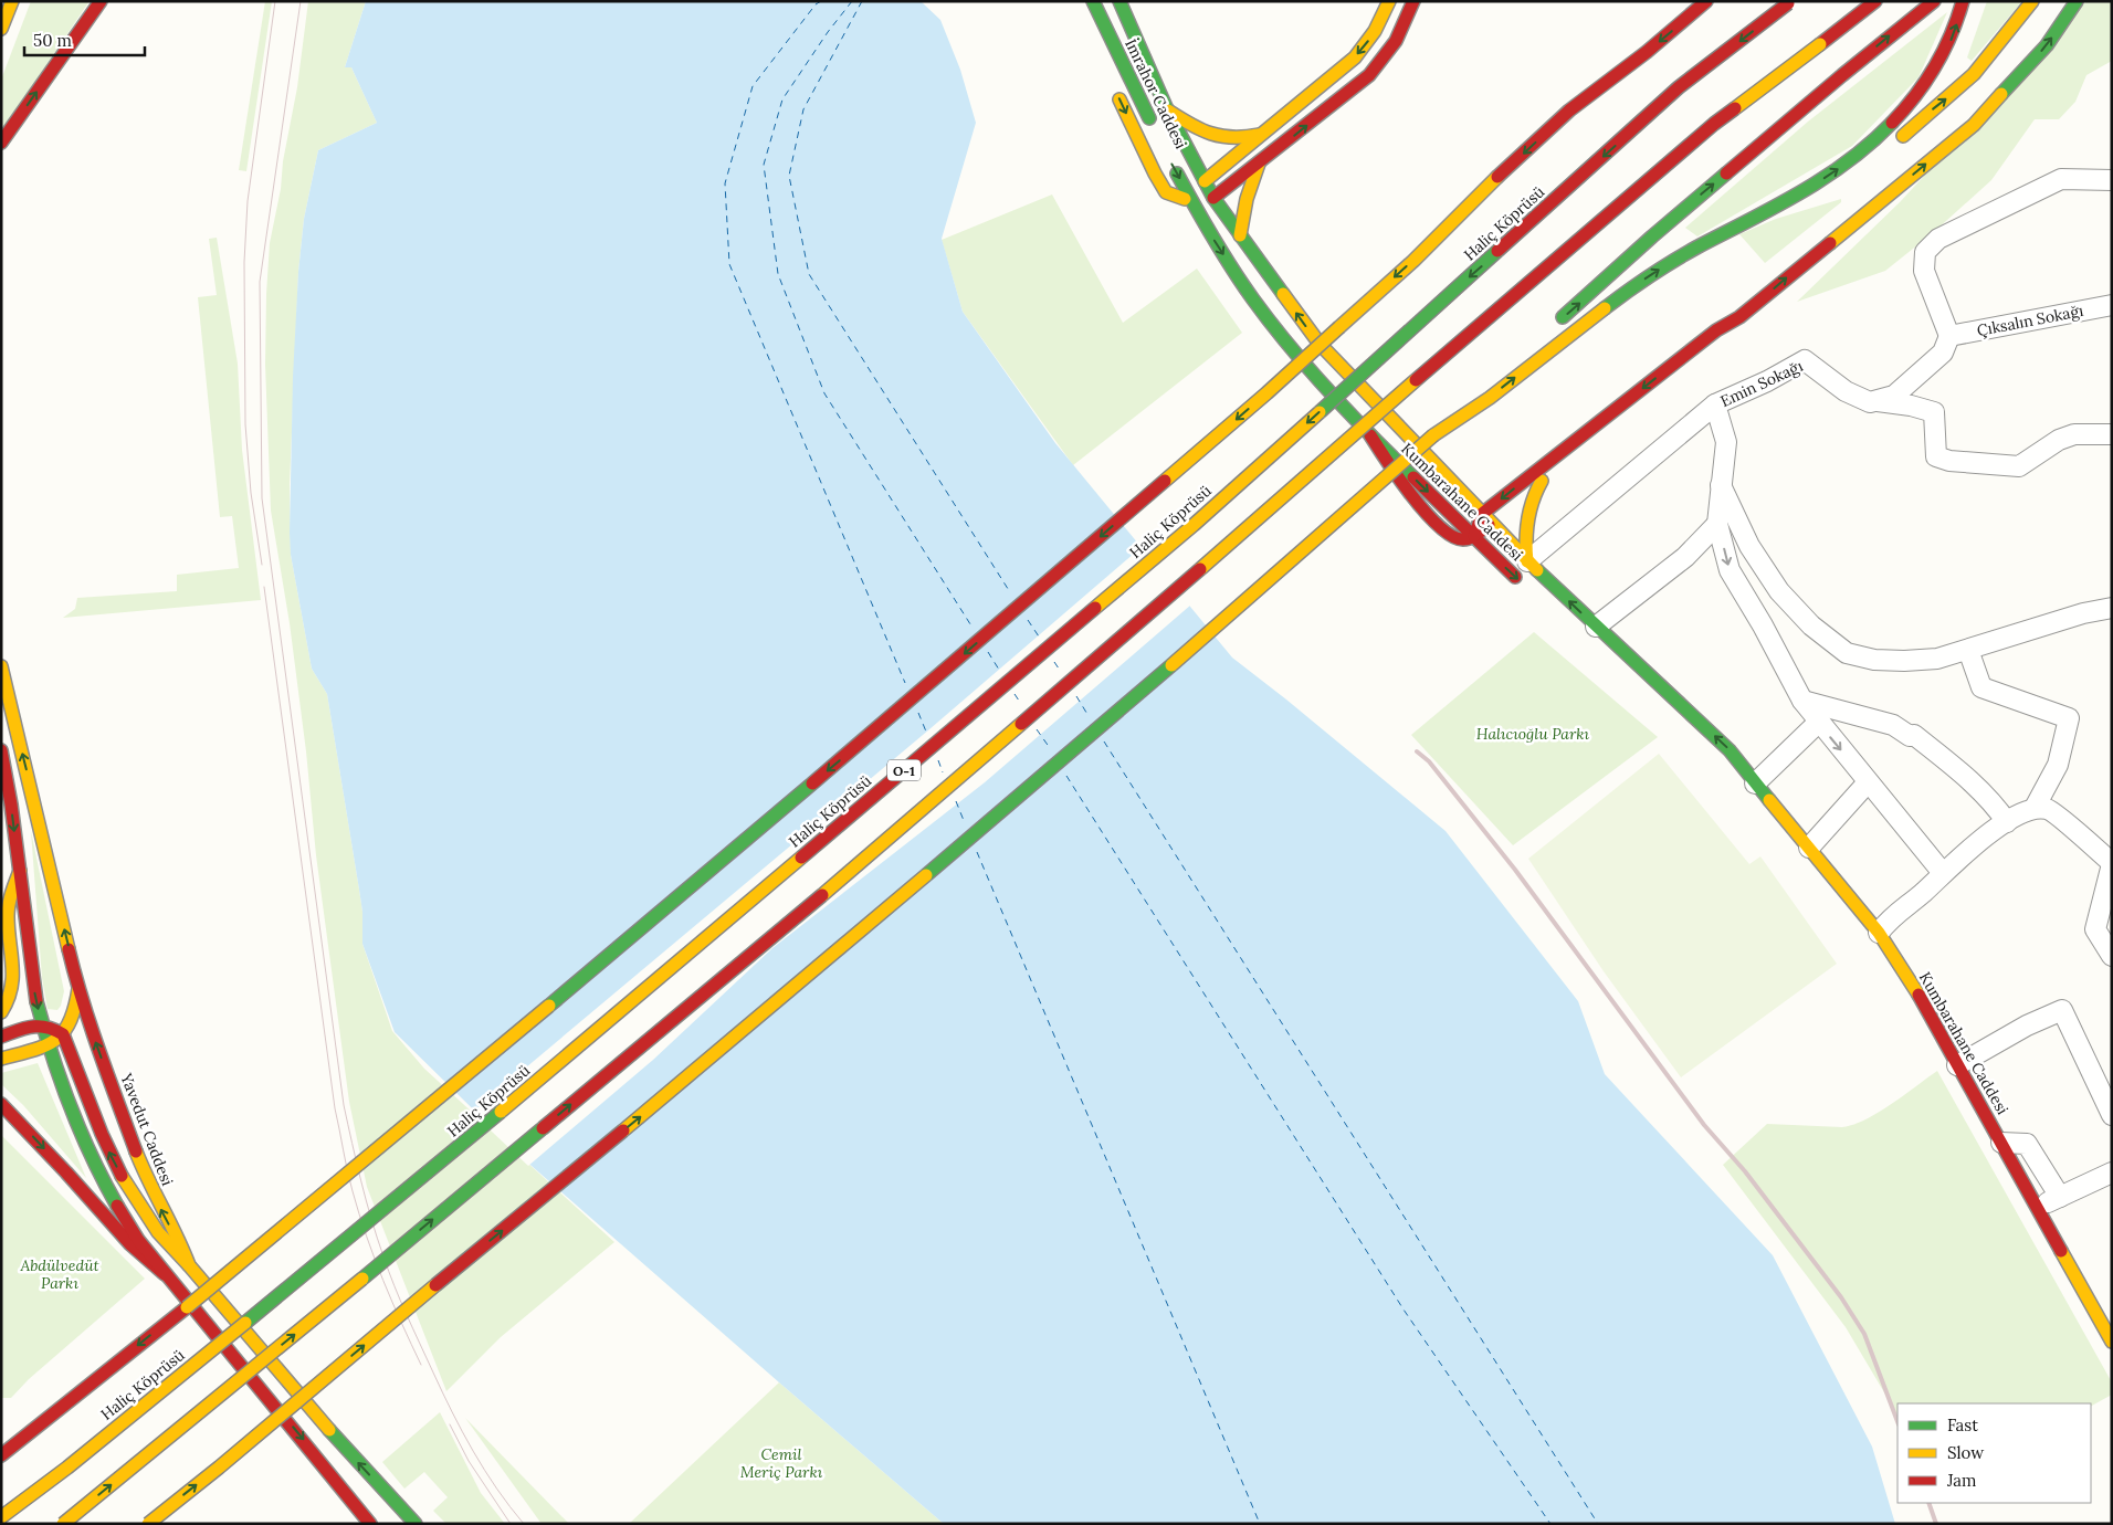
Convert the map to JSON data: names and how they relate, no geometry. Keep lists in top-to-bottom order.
{
  "streets": {
    "main road": [
      "İmrahor Caddesi",
      "Haliç Köprüsü",
      "Kumbarahane Caddesi",
      "O-1",
      "Yavedut Caddesi"
    ],
    "street": ["Çıksalın Sokağı", "Emin Sokağı"]
  },
  "crossings": [
    ["İmrahor Caddesi", "Kumbarahane Caddesi"]
  ],
  "one_way": ["Emin Sokağı"],
  "parks": ["Halıcıoğlu Parkı", "Abdülvedüt Parkı", "Cemil Meriç Parkı"],
  "legend": ["Fast", "Slow", "Jam"],
  "scale_bar": "50 m"
}
